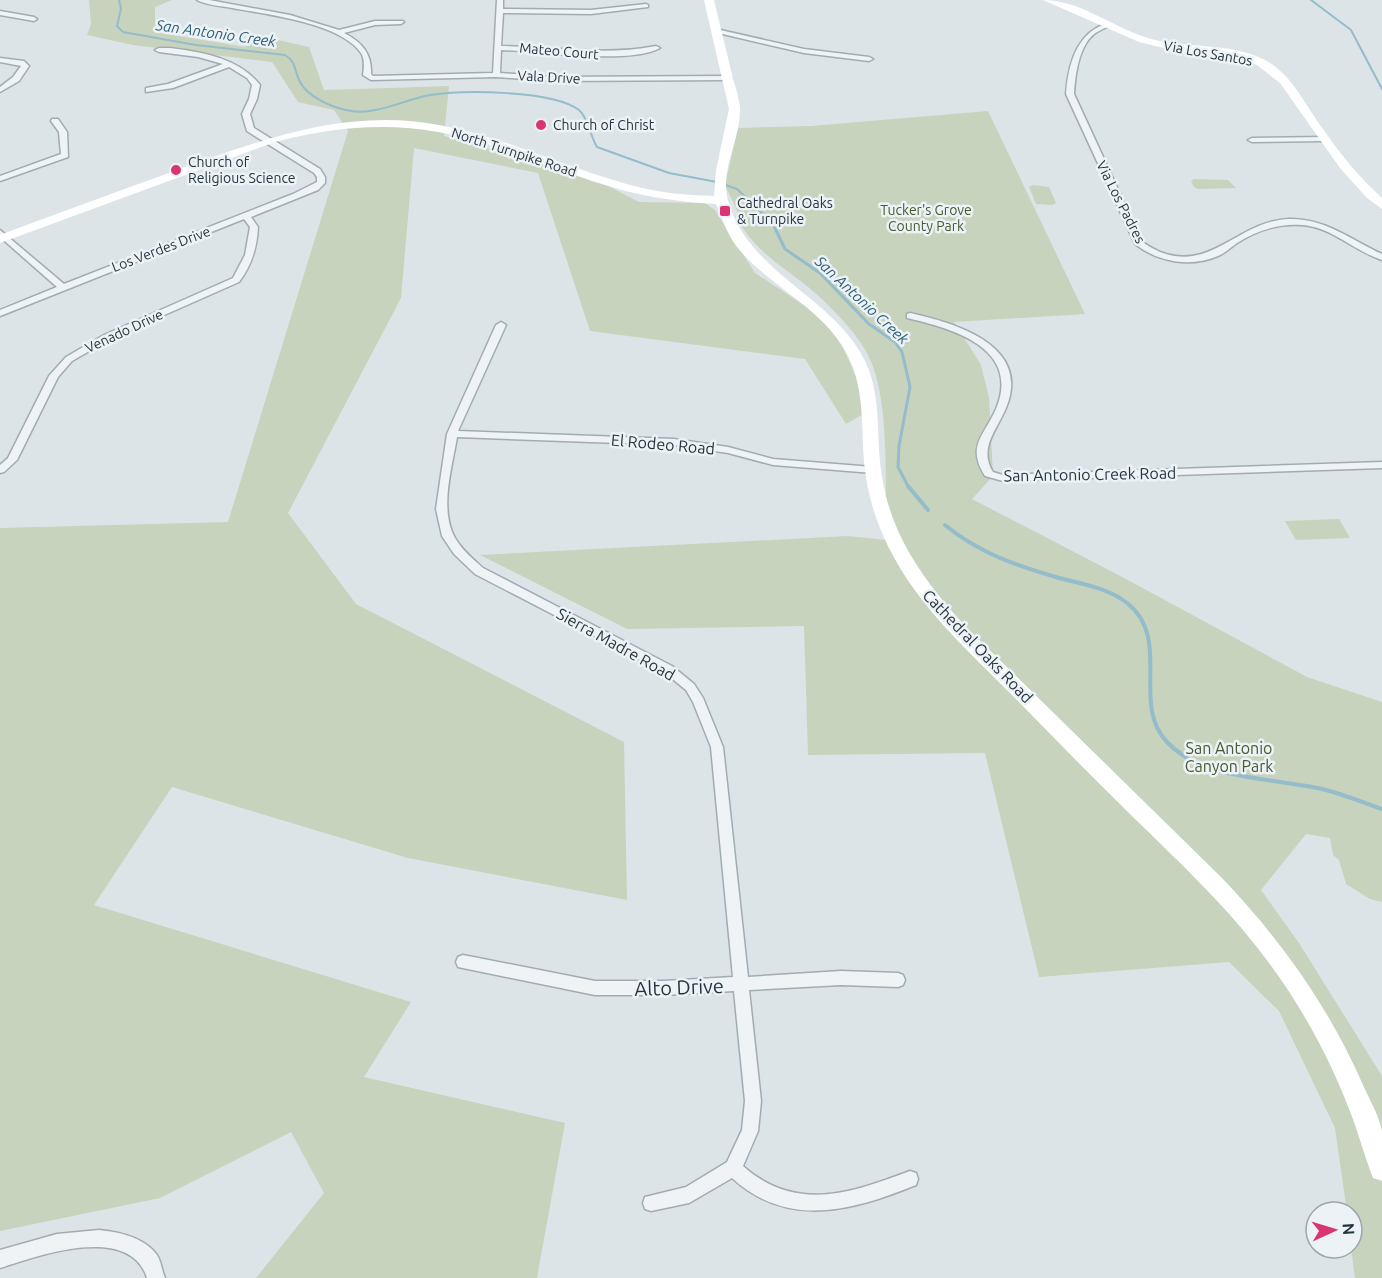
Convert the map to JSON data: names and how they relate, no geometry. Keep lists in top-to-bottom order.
{
  "streets": {
    "main road": ["Via Los Santos", "North Turnpike Road", "Cathedral Oaks Road"],
    "street": [
      "Mateo Court",
      "Vala Drive",
      "Via Los Padres",
      "Los Verdes Drive",
      "Venado Drive",
      "El Rodeo Road",
      "San Antonio Creek Road",
      "Sierra Madre Road",
      "Alto Drive"
    ]
  },
  "crossings": [
    ["Via Los Santos", "Via Los Padres"],
    ["Vala Drive", "Cathedral Oaks Road"],
    ["North Turnpike Road", "Los Verdes Drive"],
    ["North Turnpike Road", "Cathedral Oaks Road"],
    ["Los Verdes Drive", "Venado Drive"],
    ["El Rodeo Road", "Sierra Madre Road"],
    ["El Rodeo Road", "Cathedral Oaks Road"],
    ["Sierra Madre Road", "Alto Drive"]
  ],
  "water": ["San Antonio Creek"],
  "parks": ["Tucker's Grove County Park", "San Antonio Canyon Park"],
  "places": {
    "other": ["Church of Christ", "Church of Religious Science"],
    "transit": ["Cathedral Oaks & Turnpike"]
  },
  "north": "right"
}
